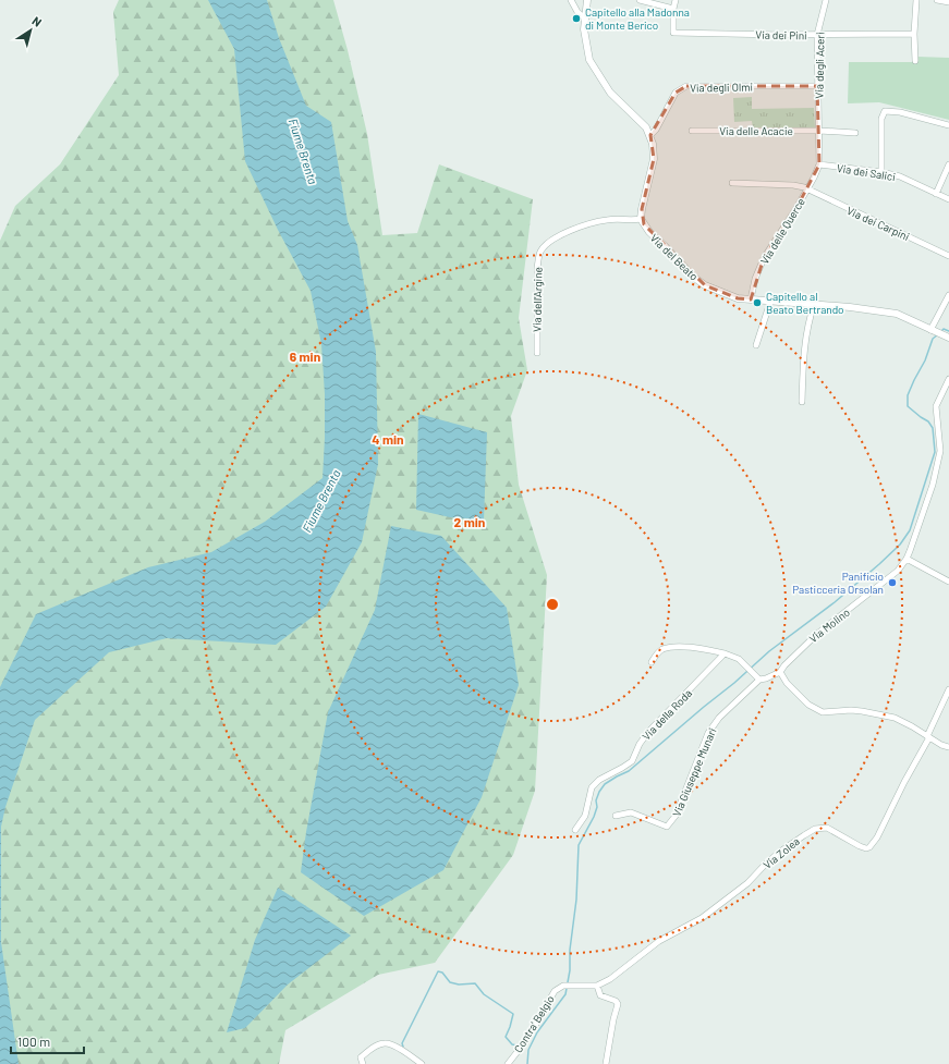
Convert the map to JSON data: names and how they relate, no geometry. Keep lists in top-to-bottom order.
{
  "streets": {
    "street": [
      "Via dei Pini",
      "Via degli Aceri",
      "Via degli Olmi",
      "Via delle Acacie",
      "Via dei Salici",
      "Via dei Carpini",
      "Via delle Querce",
      "Via del Beato",
      "Via dell'Argine",
      "Via Molino",
      "Via della Roda",
      "Via Giuseppe Munari",
      "Via Zolea",
      "Contra' Belgio"
    ]
  },
  "crossings": [
    ["Via dei Pini", "Via degli Aceri"],
    ["Via degli Aceri", "Via degli Olmi"],
    ["Via degli Aceri", "Via delle Acacie"],
    ["Via degli Aceri", "Via dei Salici"],
    ["Via degli Aceri", "Via delle Querce"],
    ["Via dei Salici", "Via delle Querce"],
    ["Via dei Carpini", "Via delle Querce"],
    ["Via delle Querce", "Via del Beato"],
    ["Via del Beato", "Via dell'Argine"],
    ["Via Zolea", "Contra' Belgio"]
  ],
  "water": ["Fiume Brenta"],
  "places": ["Capitello alla Madonna di Monte Berico", "Capitello al Beato Bertrando", "Panificio Pasticceria Orsolan"],
  "scale_bar": "100 m",
  "north": "top right",
  "rings": ["6 min", "4 min", "2 min"]
}
